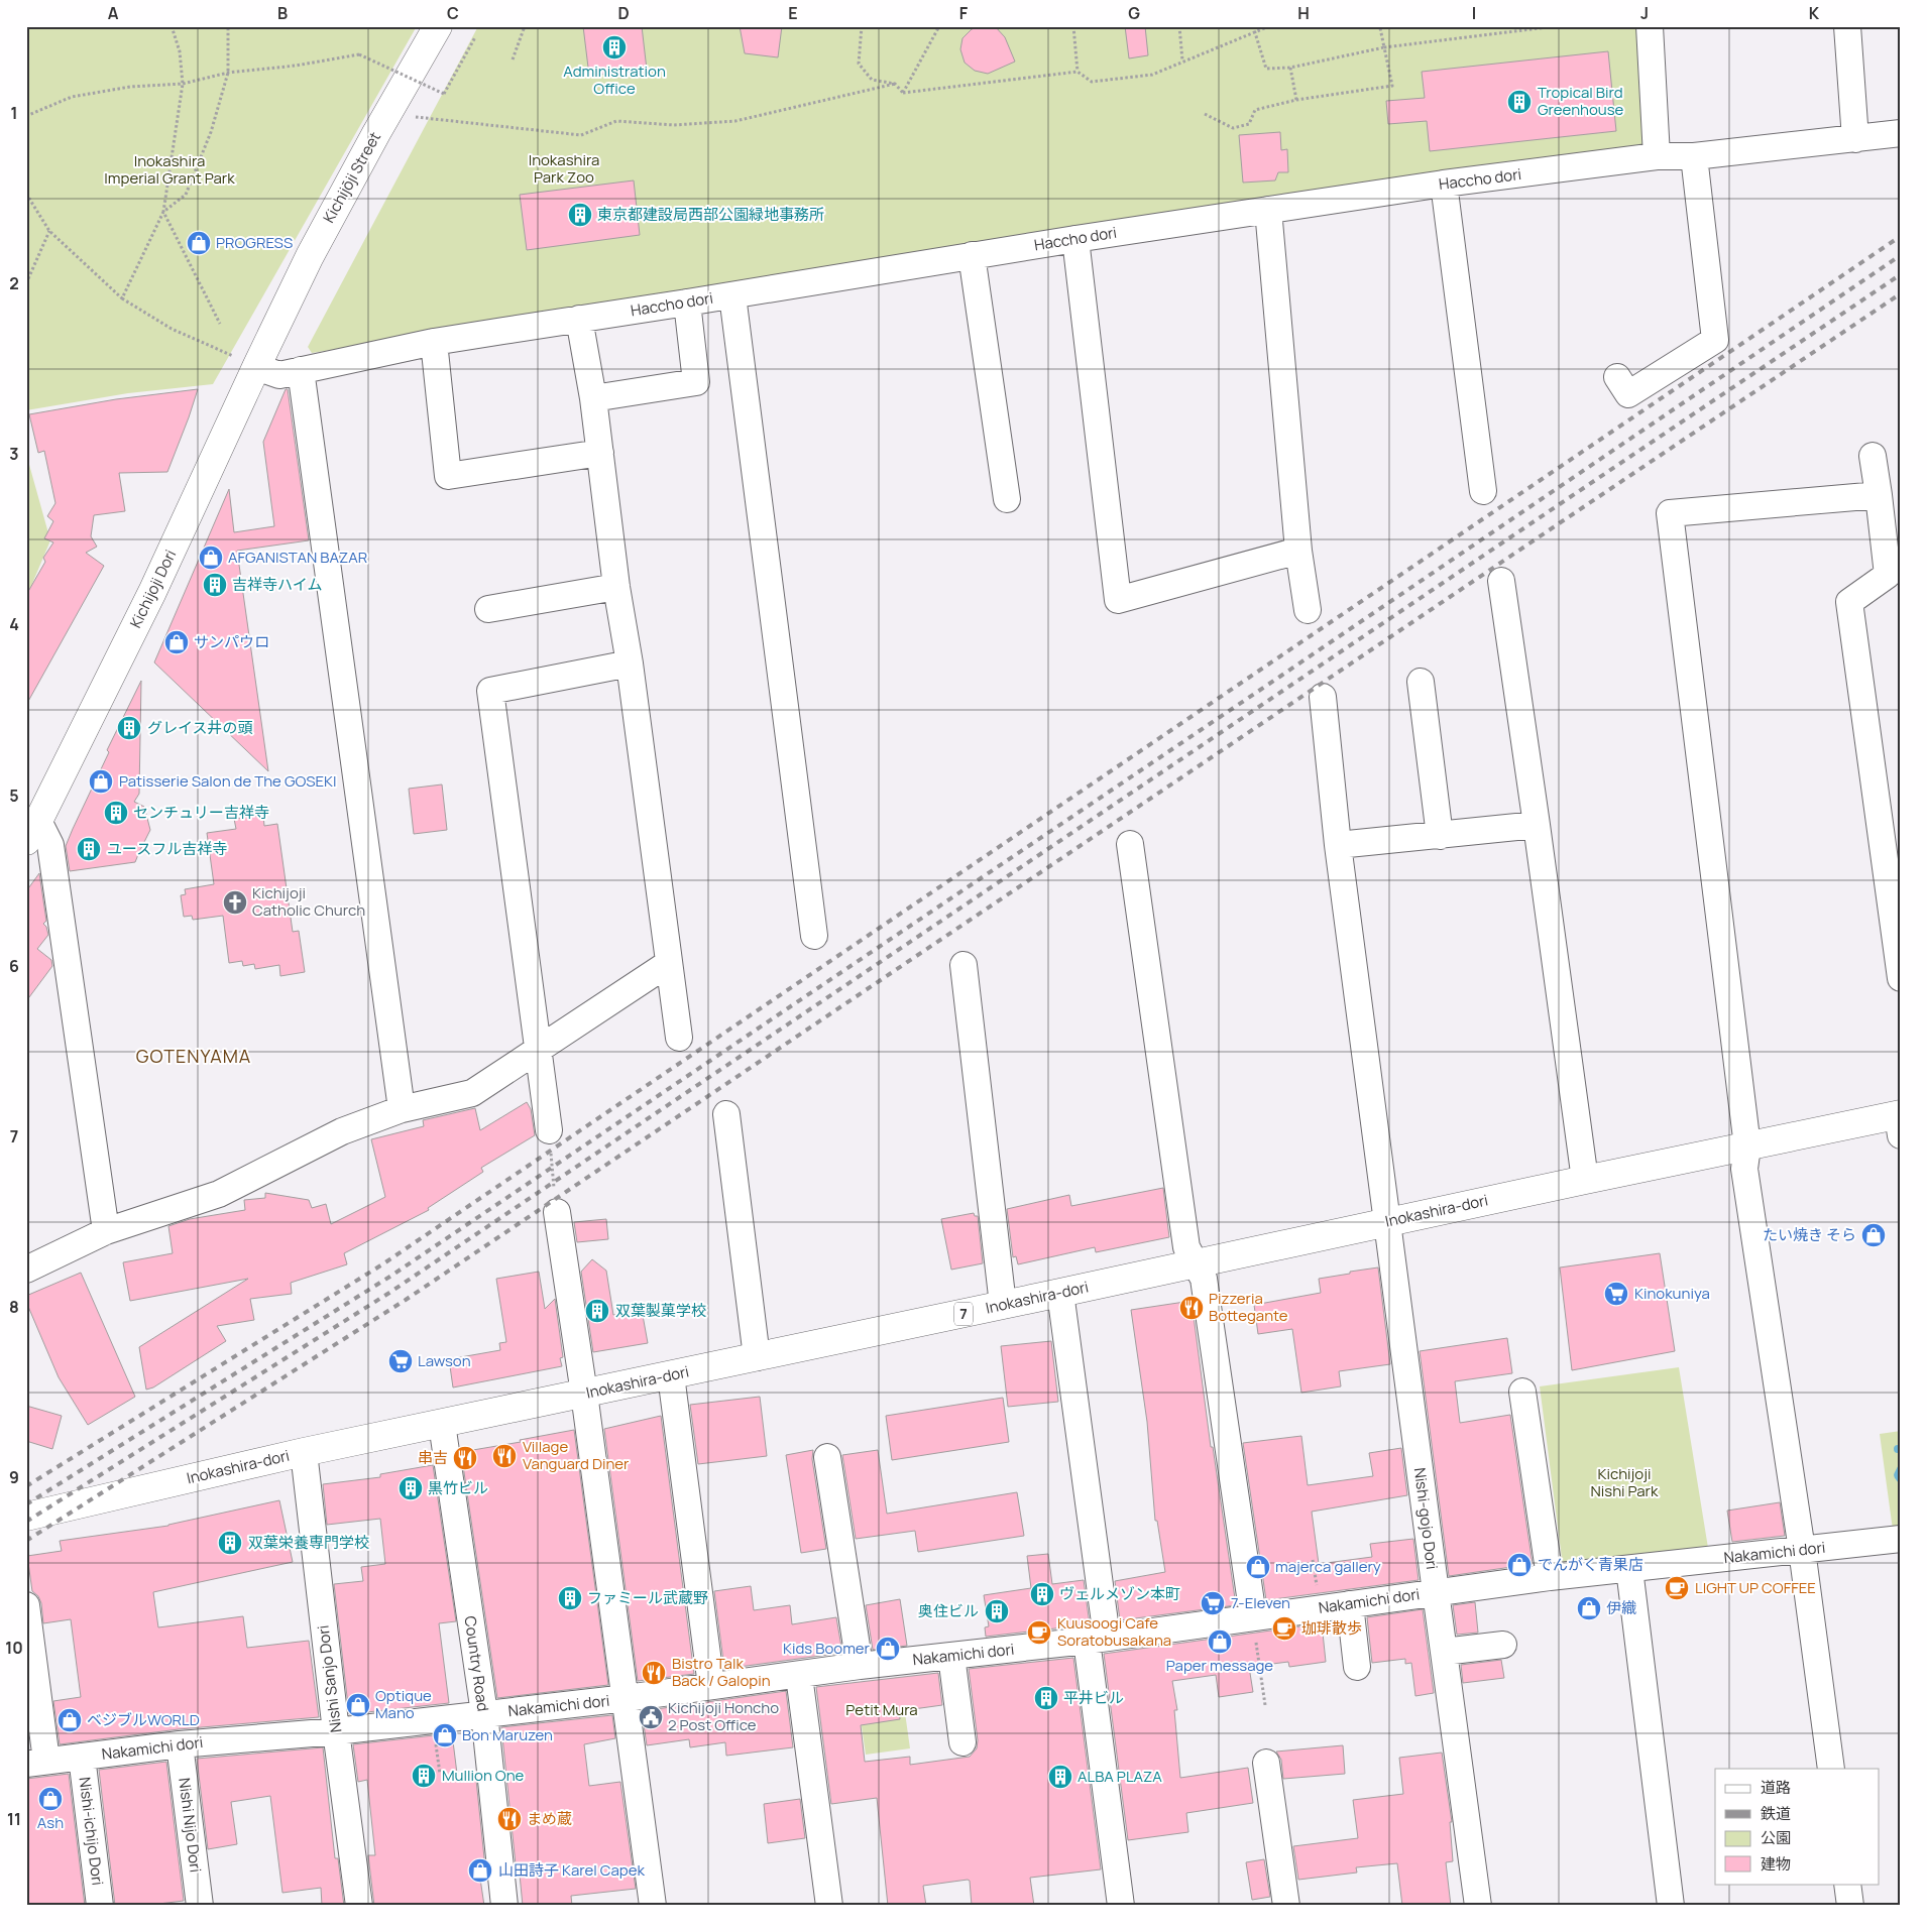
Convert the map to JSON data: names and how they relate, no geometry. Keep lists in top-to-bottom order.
{
  "streets": {
    "main road": ["Kichijoji Dori", "Inokashira-dori", "7"],
    "street": [
      "Haccho dori",
      "Nishi-gojo Dori",
      "Nakamichi dori",
      "Country Road",
      "Nishi Sanjo Dori",
      "Nishi Nijo Dori",
      "Nishi-ichijo Dori"
    ]
  },
  "crossings": [
    ["Haccho dori", "Kichijoji Dori"],
    ["Inokashira-dori", "Nishi-gojo Dori"],
    ["Inokashira-dori", "Country Road"],
    ["Inokashira-dori", "Nishi Sanjo Dori"],
    ["Nishi-gojo Dori", "Nakamichi dori"],
    ["Nakamichi dori", "Country Road"],
    ["Nakamichi dori", "Nishi Sanjo Dori"],
    ["Nakamichi dori", "Nishi Nijo Dori"],
    ["Nakamichi dori", "Nishi-ichijo Dori"]
  ],
  "districts": ["GOTENYAMA"],
  "parks": [
    "Inokashira Park Zoo",
    "Inokashira Imperial Grant Park",
    "Kichijoji Nishi Park",
    "Petit Mura"
  ],
  "places": {
    "building": [
      "Administration Office",
      "Tropical Bird Greenhouse",
      "東京都建設局西部公園緑地事務所",
      "吉祥寺ハイム",
      "グレイス井の頭",
      "センチュリー吉祥寺",
      "ユースフル吉祥寺",
      "双葉製菓学校",
      "黒竹ビル",
      "双葉栄養専門学校",
      "ヴェルメゾン本町",
      "ファミール武蔵野",
      "奥住ビル",
      "平井ビル",
      "Mullion One",
      "ALBA PLAZA"
    ],
    "shop": [
      "PROGRESS",
      "AFGANISTAN BAZAR",
      "サンパウロ",
      "Patisserie Salon de The GOSEKI",
      "たい焼き そら",
      "でんがく青果店",
      "majerca gallery",
      "伊織",
      "Paper message",
      "Kids Boomer",
      "Optique Mano",
      "ベジブルWORLD",
      "Bon Maruzen",
      "Ash",
      "山田詩子 Karel Capek"
    ],
    "church": ["Kichijoji Catholic Church"],
    "supermarket": ["Kinokuniya", "Lawson", "7-Eleven"],
    "restaurant": [
      "Pizzeria Bottegante",
      "Village Vanguard Diner",
      "串吉",
      "Bistro Talk Back / Galopin",
      "まめ蔵"
    ],
    "cafe": ["LIGHT UP COFFEE", "珈琲散歩", "Kuusoogi Cafe Soratobusakana"],
    "public building": ["Kichijoji Honcho 2 Post Office"]
  },
  "legend": [
    "道路",
    "鉄道",
    "公園",
    "建物"
  ],
  "grid": {
    "columns": [
      "A",
      "B",
      "C",
      "D",
      "E",
      "F",
      "G",
      "H",
      "I",
      "J",
      "K"
    ],
    "rows": [
      "1",
      "2",
      "3",
      "4",
      "5",
      "6",
      "7",
      "8",
      "9",
      "10",
      "11"
    ]
  }
}
